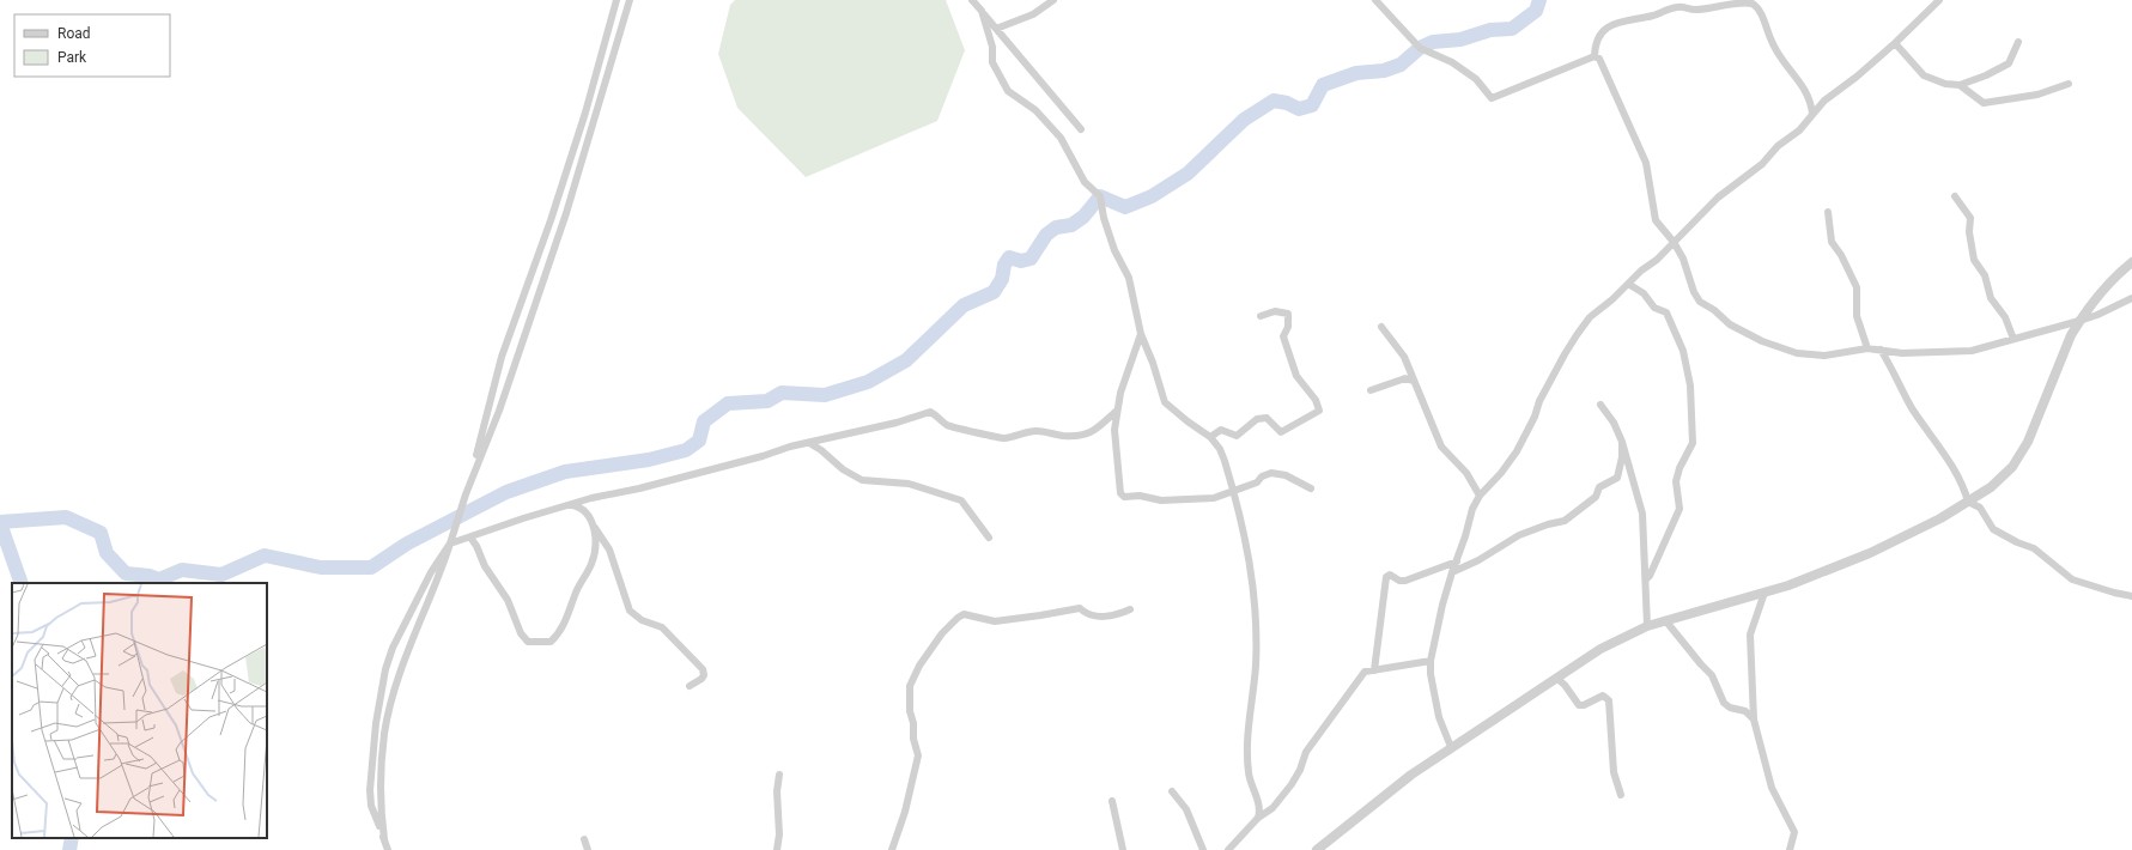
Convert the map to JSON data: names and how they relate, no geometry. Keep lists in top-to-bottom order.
{
  "legend": ["Road", "Park"]
}
